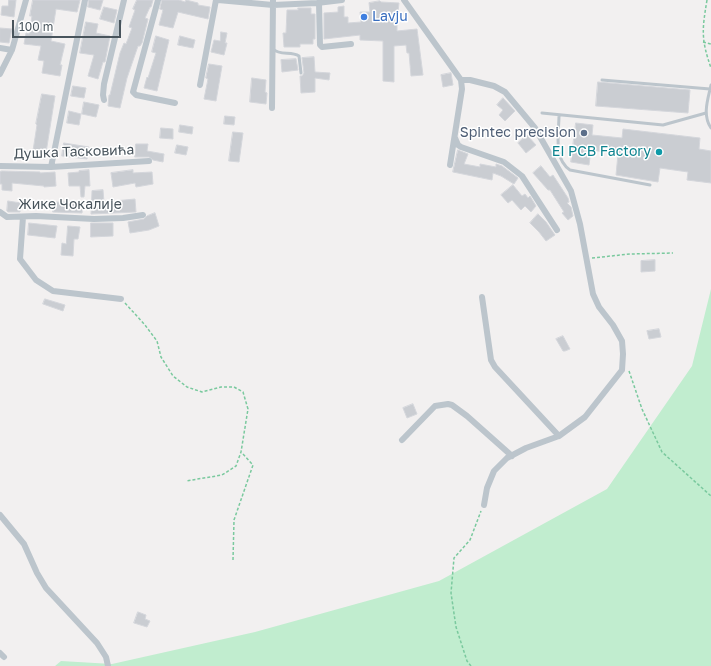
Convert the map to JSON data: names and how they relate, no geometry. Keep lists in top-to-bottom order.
{
  "streets": {
    "street": ["Душка Тасковића", "Жике Чокалије"]
  },
  "places": ["Lavju", "Spintec precision", "EI PCB Factory"],
  "scale_bar": "100 m"
}
